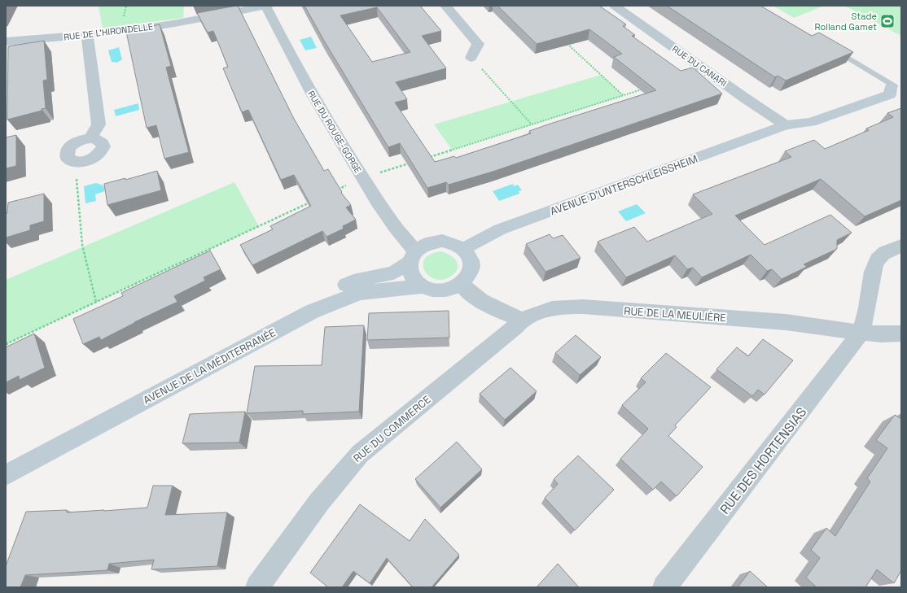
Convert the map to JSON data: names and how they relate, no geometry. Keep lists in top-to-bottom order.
{
  "streets": {
    "street": [
      "RUE DE L'HIRONDELLE",
      "RUE DU CANARI",
      "RUE DU ROUGE-GORGE",
      "AVENUE D'UNTERSCHLEISSHEIM",
      "RUE DE LA MEULIÈRE",
      "AVENUE DE LA MÉDITERRANÉE",
      "RUE DU COMMERCE",
      "RUE DES HORTENSIAS"
    ]
  },
  "crossings": [
    ["RUE DE L'HIRONDELLE", "RUE DU ROUGE-GORGE"],
    ["RUE DU CANARI", "AVENUE D'UNTERSCHLEISSHEIM"],
    ["RUE DU ROUGE-GORGE", "AVENUE D'UNTERSCHLEISSHEIM"],
    ["RUE DU ROUGE-GORGE", "AVENUE DE LA MÉDITERRANÉE"],
    ["AVENUE D'UNTERSCHLEISSHEIM", "AVENUE DE LA MÉDITERRANÉE"],
    ["RUE DE LA MEULIÈRE", "RUE DU COMMERCE"],
    ["RUE DE LA MEULIÈRE", "RUE DES HORTENSIAS"]
  ],
  "places": {
    "sports": ["Stade Rolland Gamet"]
  }
}
